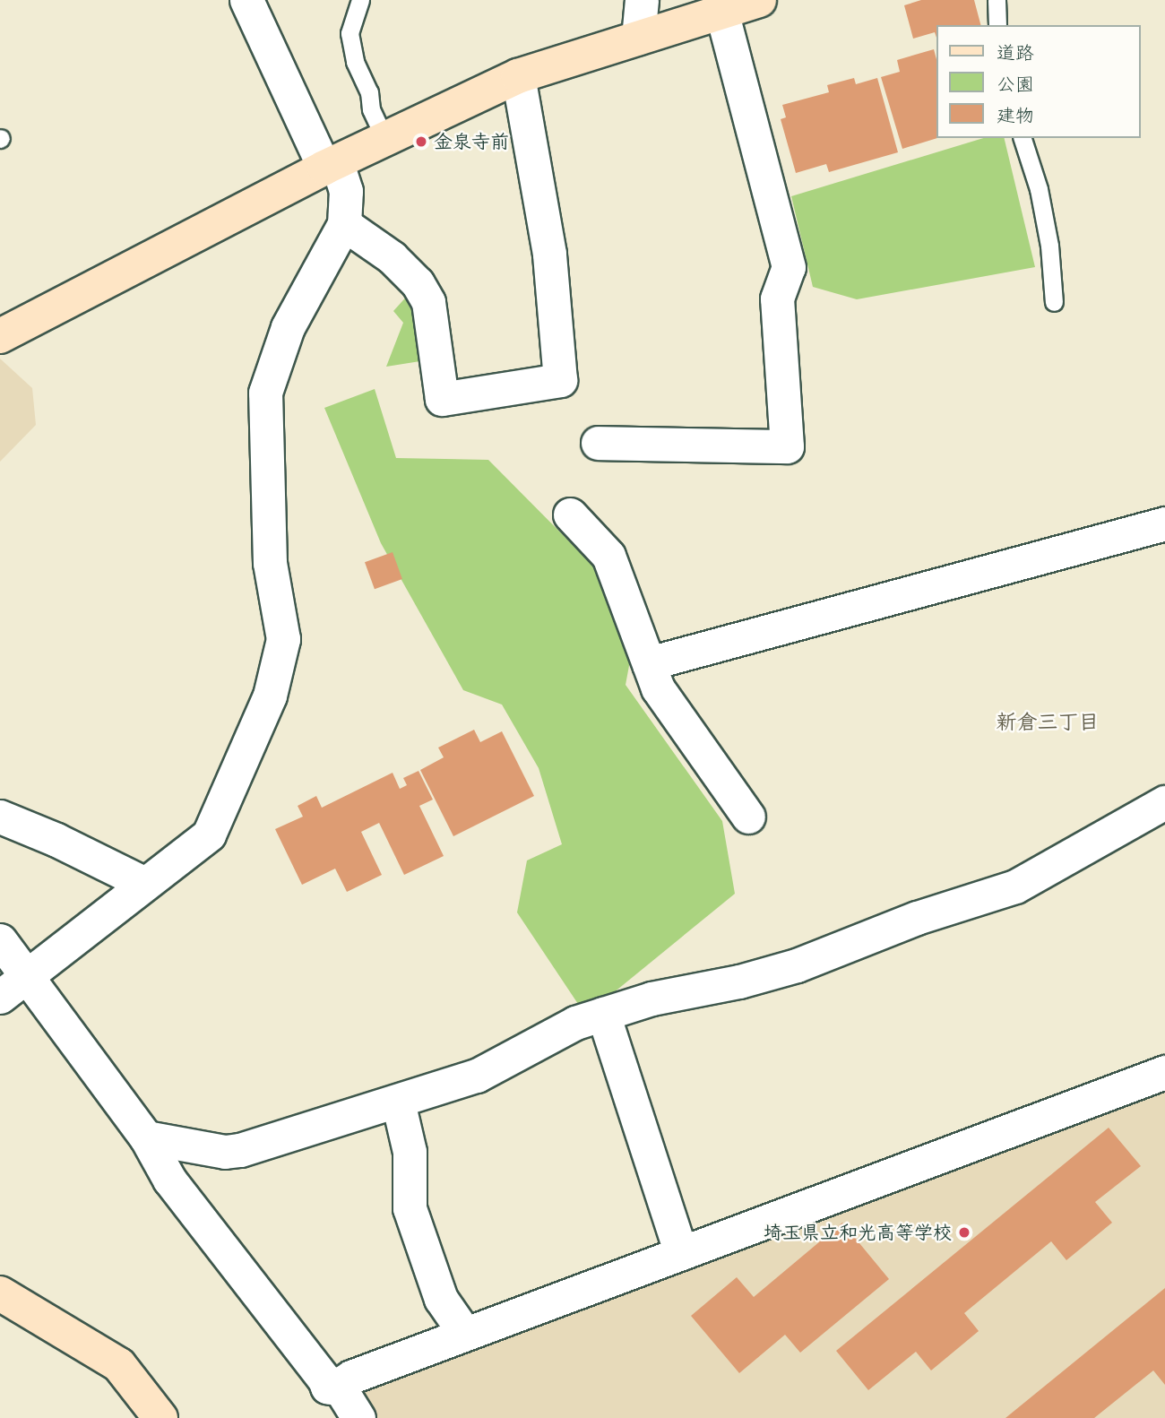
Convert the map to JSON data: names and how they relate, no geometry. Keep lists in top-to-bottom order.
{
  "districts": ["新倉三丁目"],
  "places": ["金泉寺前", "埼玉県立和光高等学校"],
  "legend": ["道路", "公園", "建物"]
}
